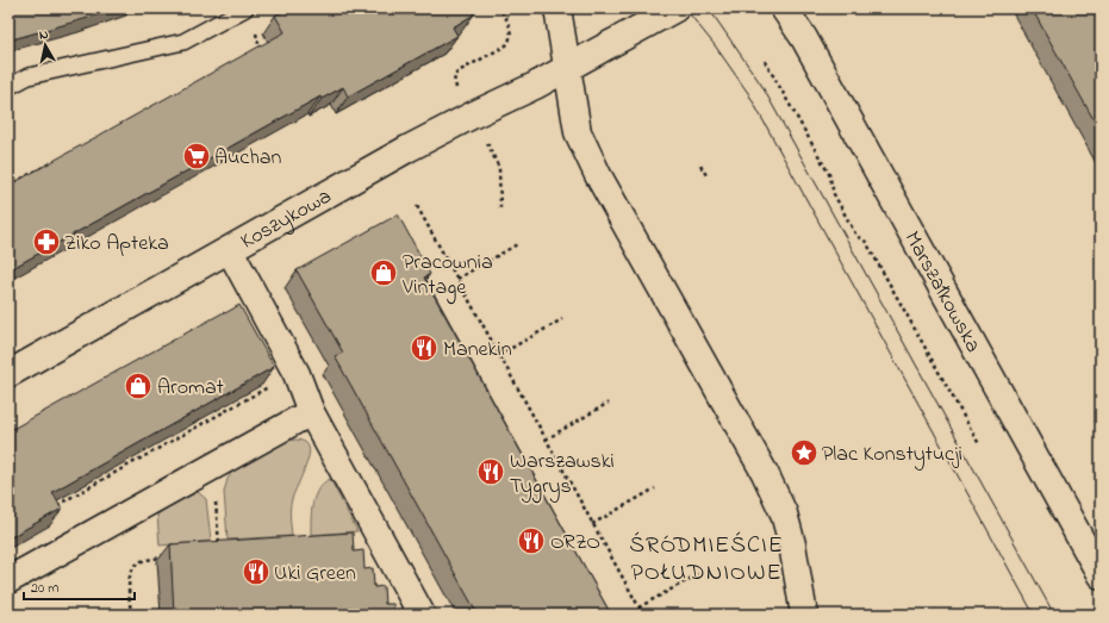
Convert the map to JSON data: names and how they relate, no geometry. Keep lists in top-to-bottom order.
{
  "streets": {
    "street": ["Koszykowa", "Marszałkowska"]
  },
  "districts": ["ŚRÓDMIEŚCIE POŁUDNIOWE"],
  "places": {
    "supermarket": ["Auchan"],
    "pharmacy": ["Ziko Apteka"],
    "shop": ["Pracownia Vintage", "Aromat"],
    "restaurant": [
      "Manekin",
      "Warszawski Tygrys",
      "ORZO",
      "Uki Green"
    ],
    "place": ["Plac Konstytucji"]
  },
  "scale_bar": "20 m",
  "north": "top"
}
